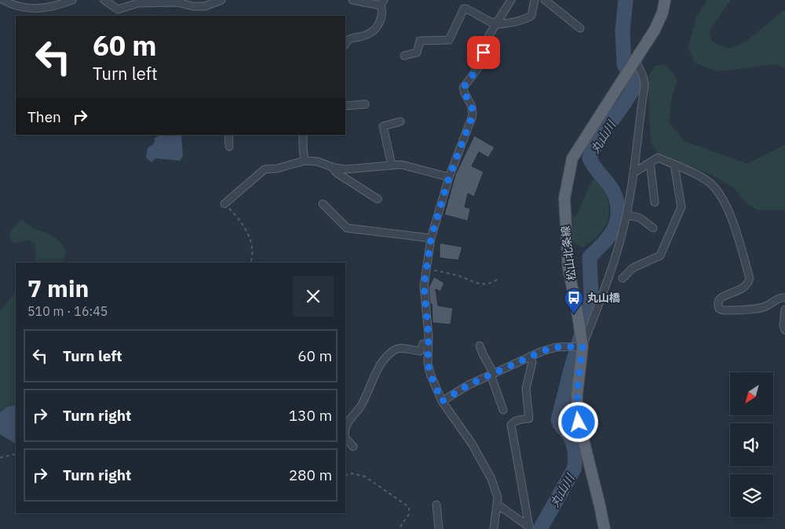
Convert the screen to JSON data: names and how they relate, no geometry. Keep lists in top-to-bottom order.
{
  "streets": {
    "main road": ["松山北条線"]
  },
  "water": ["丸山川"],
  "places": {
    "bus stop": ["丸山橋"]
  },
  "north": "bottom left",
  "page": {
    "turn": ["60 m", "Turn left"],
    "then": "Then",
    "heading": ["7 min", "510 m · 16:45"],
    "list": [
      {
        "name": "Turn left",
        "value": "60 m"
      },
      {
        "name": "Turn right",
        "value": "130 m"
      },
      {
        "name": "Turn right",
        "value": "280 m"
      }
    ]
  }
}
